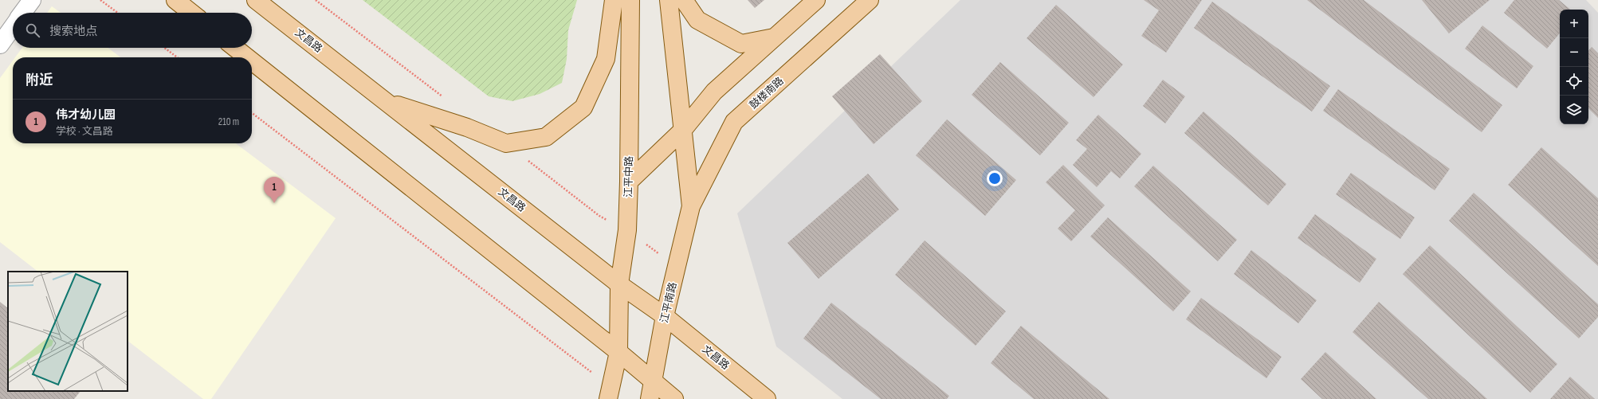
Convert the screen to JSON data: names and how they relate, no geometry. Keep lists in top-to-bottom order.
{
  "streets": {
    "main road": [
      "文昌路",
      "鼓楼南路",
      "江平中路",
      "江平南路"
    ]
  },
  "crossings": [
    ["文昌路", "江平中路"],
    ["文昌路", "江平南路"],
    ["鼓楼南路", "江平南路"]
  ],
  "page": {
    "map_buttons": ["+", "−"],
    "search": "搜索地点",
    "heading": "附近",
    "list": [
      {
        "mark": "1",
        "name": "伟才幼儿园",
        "note": "学校 · 文昌路",
        "value": "210 m"
      }
    ],
    "pins": "1"
  }
}
